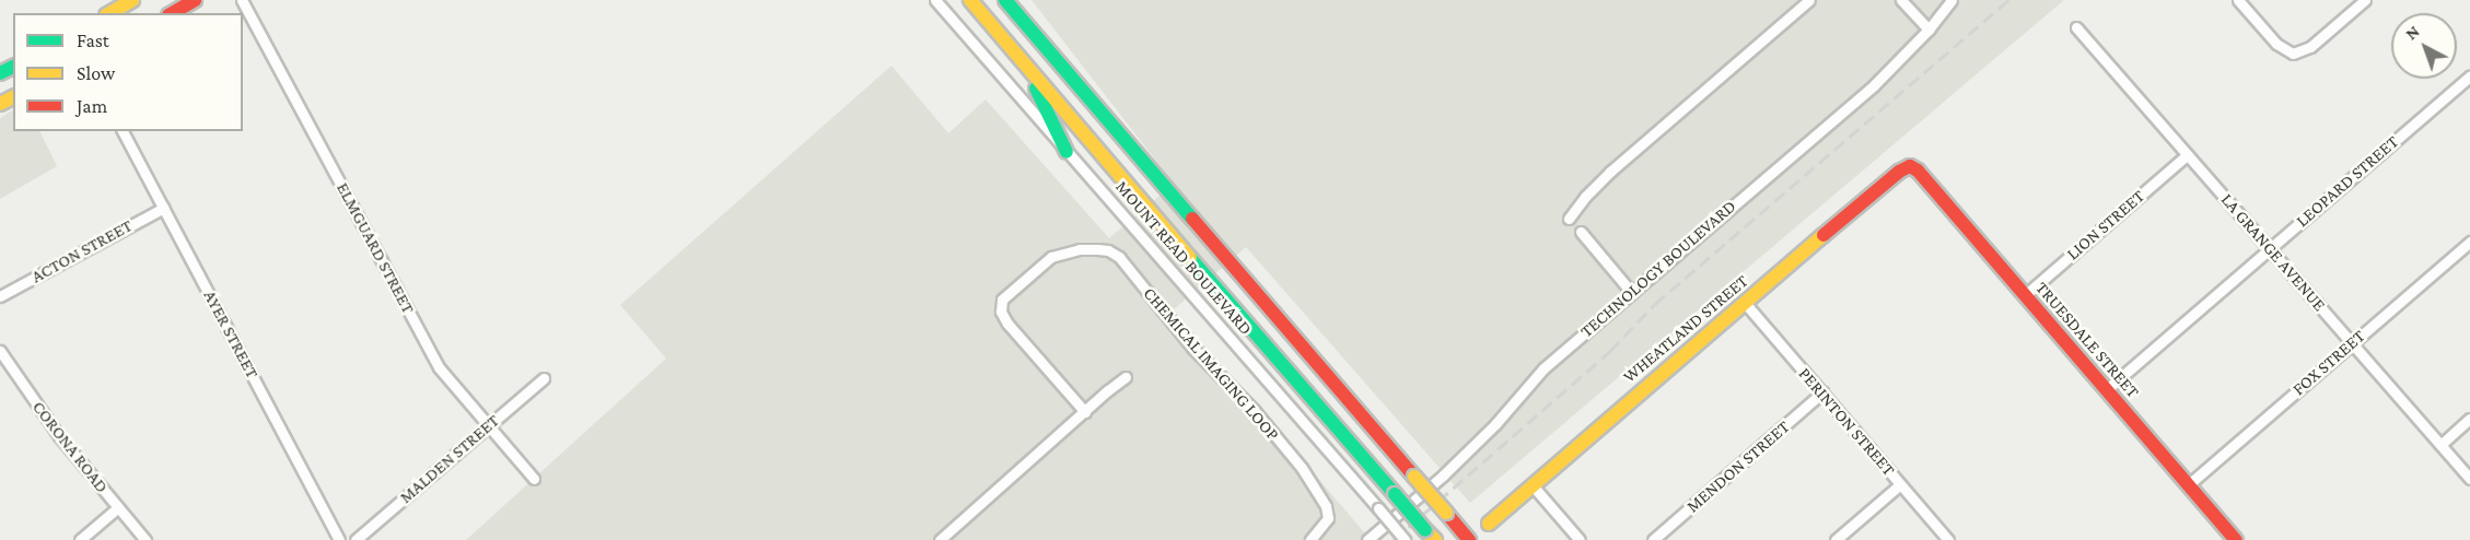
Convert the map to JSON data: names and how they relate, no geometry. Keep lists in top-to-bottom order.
{
  "streets": {
    "main road": ["MOUNT READ BOULEVARD", "WHEATLAND STREET", "TRUESDALE STREET"],
    "street": [
      "LEOPARD STREET",
      "LION STREET",
      "ELMGUARD STREET",
      "ACTON STREET",
      "LA GRANGE AVENUE",
      "TECHNOLOGY BOULEVARD",
      "AYER STREET",
      "FOX STREET",
      "CHEMICAL IMAGING LOOP",
      "PERINTON STREET",
      "CORONA ROAD",
      "MALDEN STREET",
      "MENDON STREET"
    ]
  },
  "crossings": [
    ["LEOPARD STREET", "LA GRANGE AVENUE"],
    ["LEOPARD STREET", "TRUESDALE STREET"],
    ["LION STREET", "LA GRANGE AVENUE"],
    ["LION STREET", "TRUESDALE STREET"],
    ["ELMGUARD STREET", "MALDEN STREET"],
    ["ACTON STREET", "AYER STREET"],
    ["LA GRANGE AVENUE", "FOX STREET"],
    ["WHEATLAND STREET", "TRUESDALE STREET"],
    ["WHEATLAND STREET", "PERINTON STREET"],
    ["TRUESDALE STREET", "FOX STREET"],
    ["PERINTON STREET", "MENDON STREET"]
  ],
  "legend": ["Fast", "Slow", "Jam"],
  "north": "top left"
}
